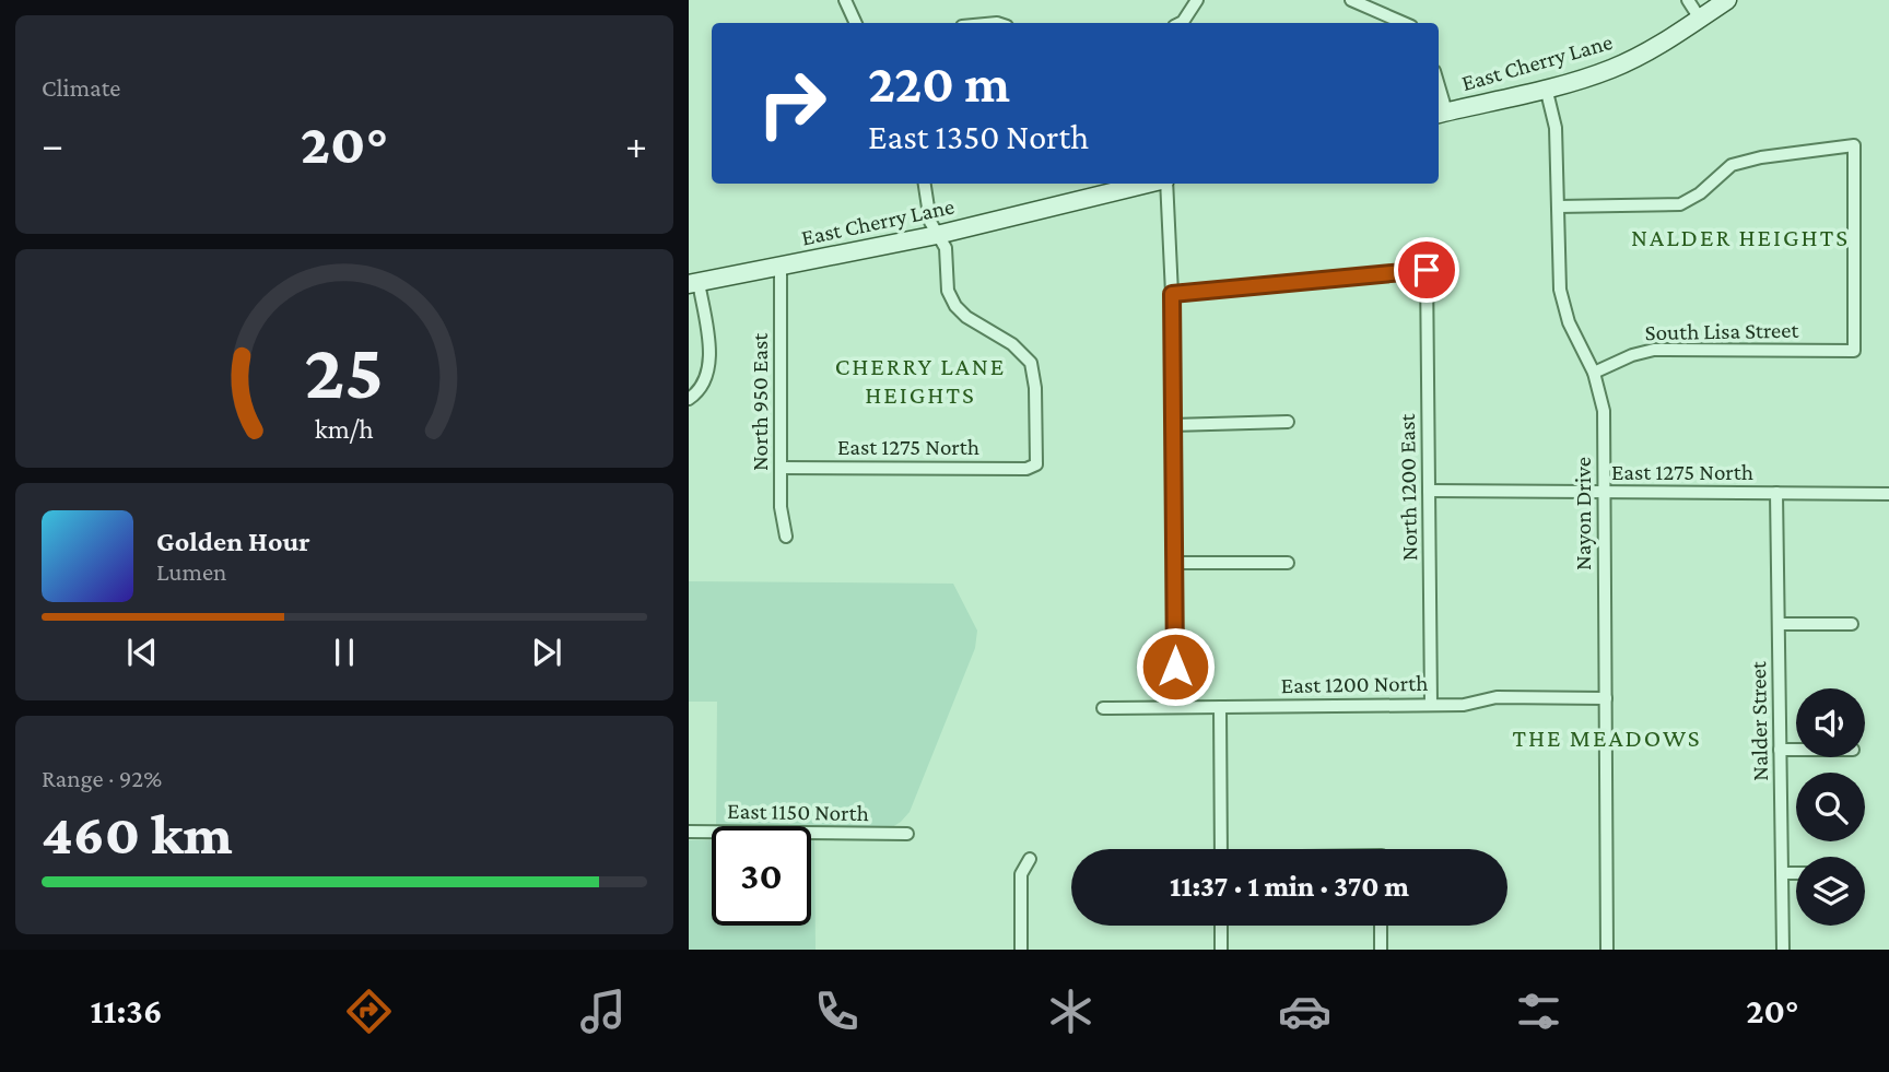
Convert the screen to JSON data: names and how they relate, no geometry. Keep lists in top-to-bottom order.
{
  "streets": {
    "street": [
      "East Cherry Lane",
      "South Lisa Street",
      "North 950 East",
      "East 1275 North",
      "North 1200 East",
      "Nayon Drive",
      "East 1200 North",
      "Nalder Street",
      "East 1150 North"
    ]
  },
  "crossings": [
    ["East Cherry Lane", "North 950 East"],
    ["East Cherry Lane", "East 1275 North"],
    ["East Cherry Lane", "Nayon Drive"],
    ["South Lisa Street", "Nayon Drive"],
    ["North 950 East", "East 1275 North"],
    ["East 1275 North", "North 1200 East"],
    ["East 1275 North", "Nayon Drive"],
    ["East 1275 North", "Nalder Street"],
    ["North 1200 East", "East 1200 North"],
    ["Nayon Drive", "East 1200 North"]
  ],
  "districts": ["NALDER HEIGHTS", "CHERRY LANE HEIGHTS", "THE MEADOWS"],
  "page": {
    "tile": [
      "Climate",
      ["Range · 92%", "460 km"]
    ],
    "turn": ["220 m", "East 1350 North"],
    "heat": ["−", "20°", "+"],
    "song": ["Golden Hour", "Lumen"],
    "limit": "30",
    "trip": "11:37 · 1 min · 370 m",
    "tabs": ["11:36", "20°"],
    "gauge": ["25", "km/h"]
  }
}
